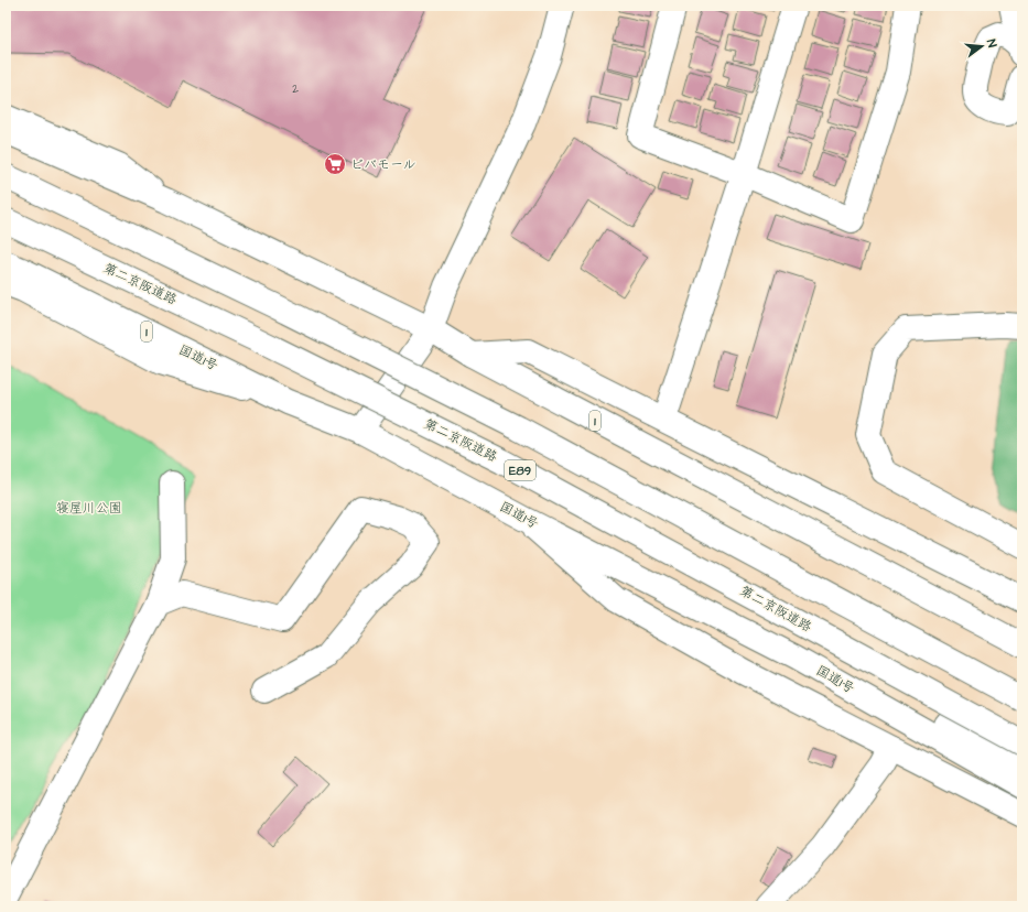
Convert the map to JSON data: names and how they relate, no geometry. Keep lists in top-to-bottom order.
{
  "streets": {
    "main road": [
      "第二京阪道路",
      "1",
      "国道1号",
      "E89"
    ]
  },
  "parks": ["寝屋川公園"],
  "places": {
    "supermarket": ["ビバモール"]
  },
  "house_numbers": ["2"],
  "north": "right"
}
